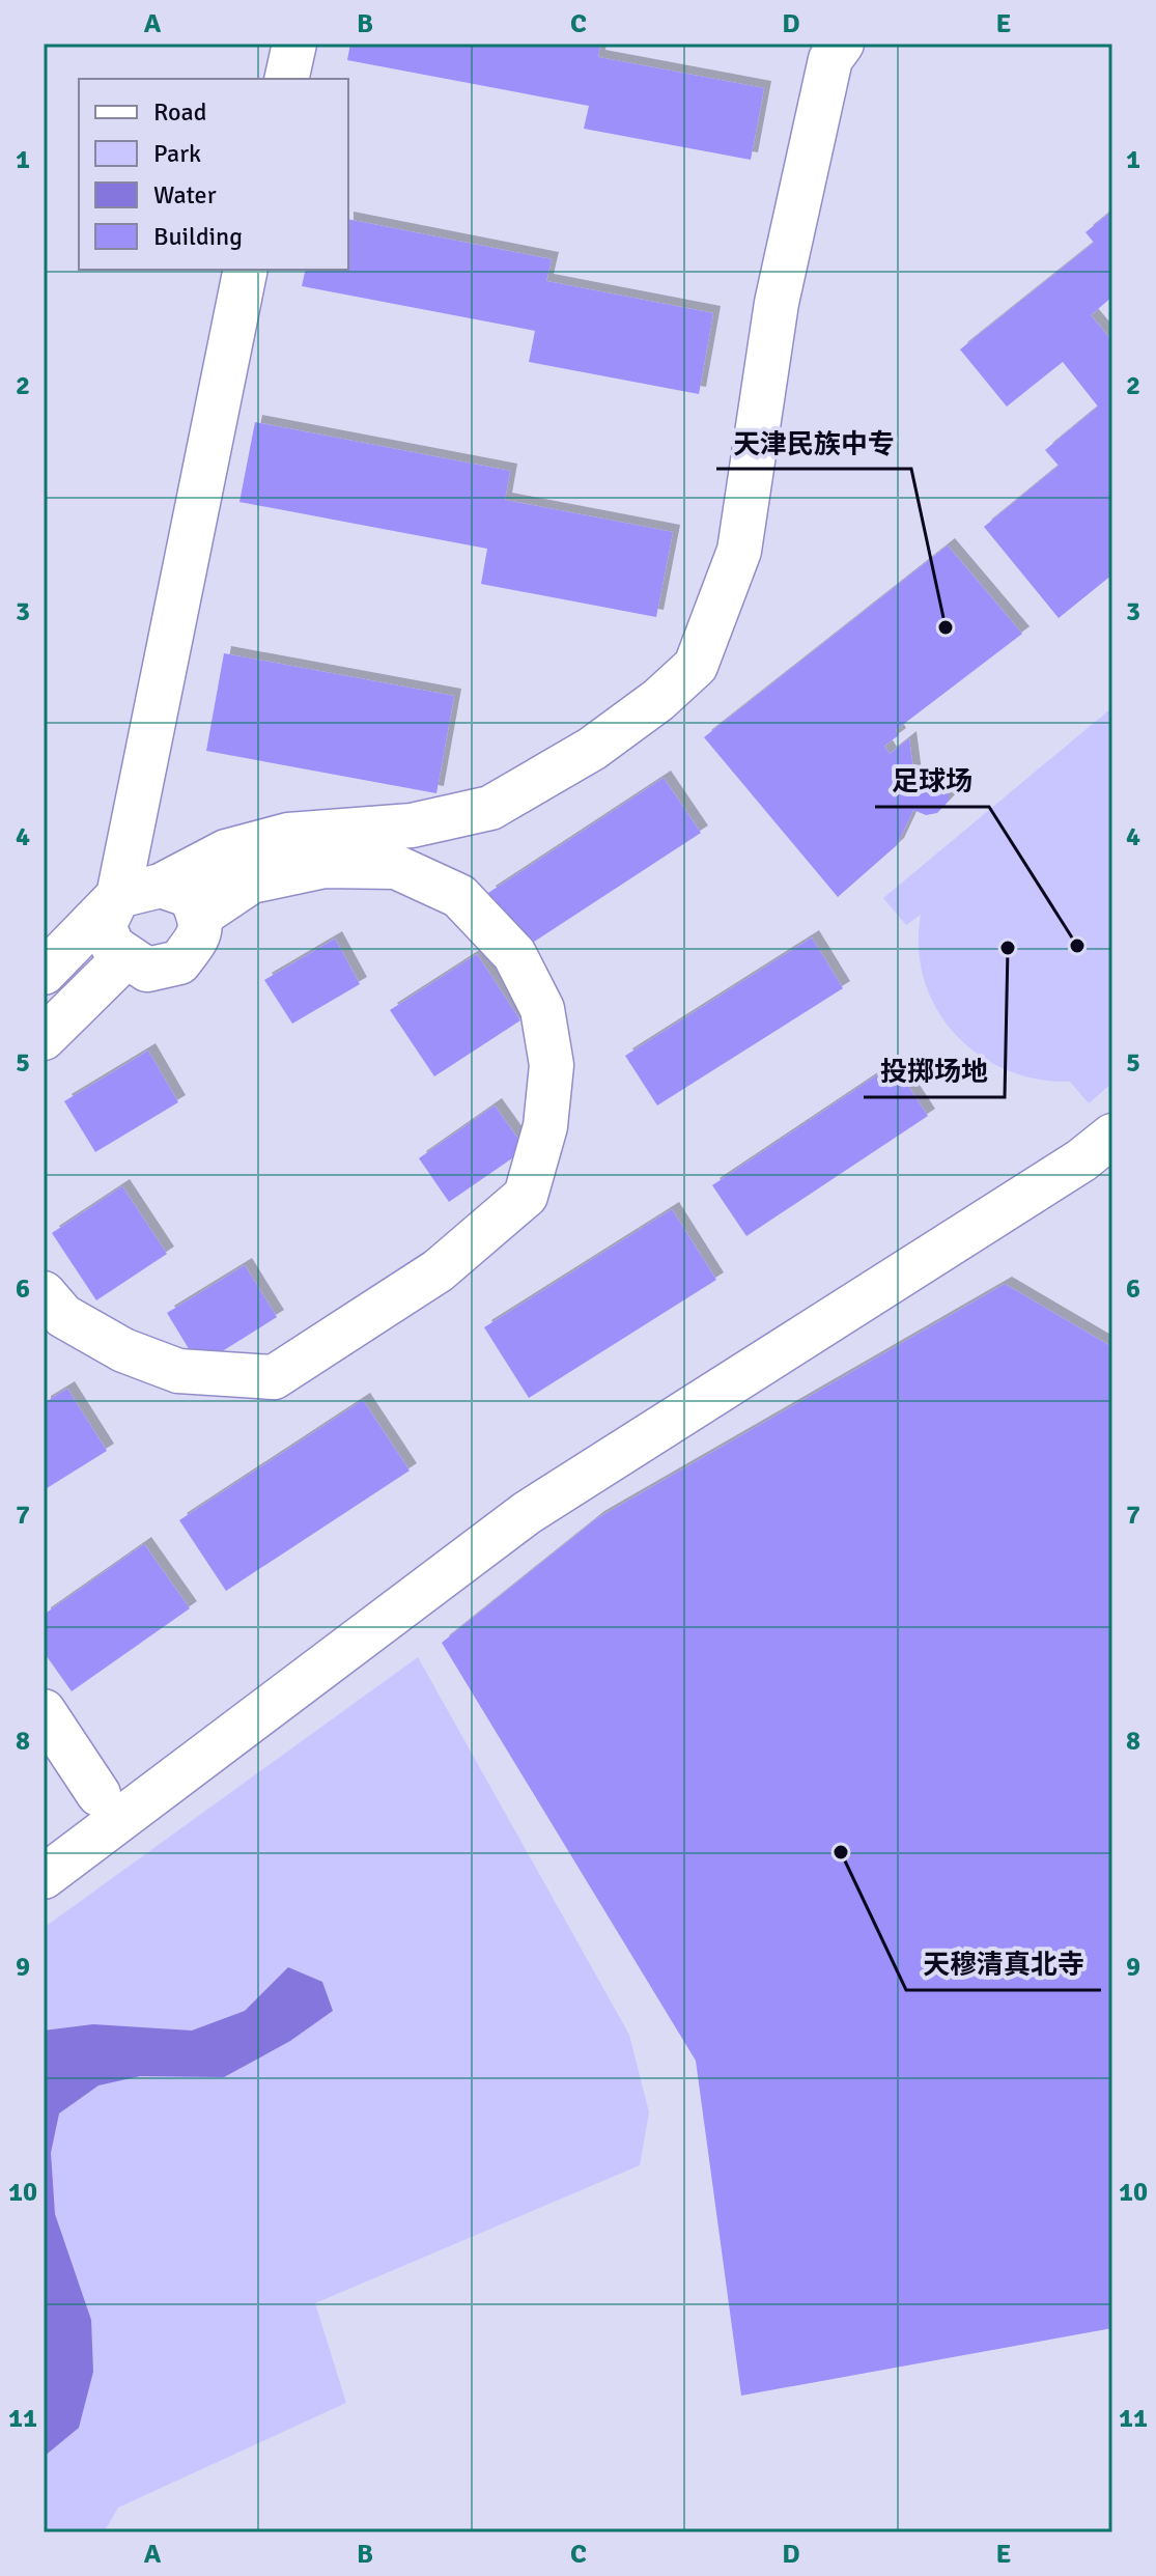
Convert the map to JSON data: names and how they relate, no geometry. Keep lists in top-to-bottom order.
{
  "places": [
    "天津民族中专",
    "足球场",
    "投掷场地",
    "天穆清真北寺"
  ],
  "legend": [
    "Road",
    "Park",
    "Water",
    "Building"
  ],
  "grid": {
    "columns": [
      "A",
      "B",
      "C",
      "D",
      "E"
    ],
    "rows": [
      "1",
      "2",
      "3",
      "4",
      "5",
      "6",
      "7",
      "8",
      "9",
      "10",
      "11"
    ]
  }
}
